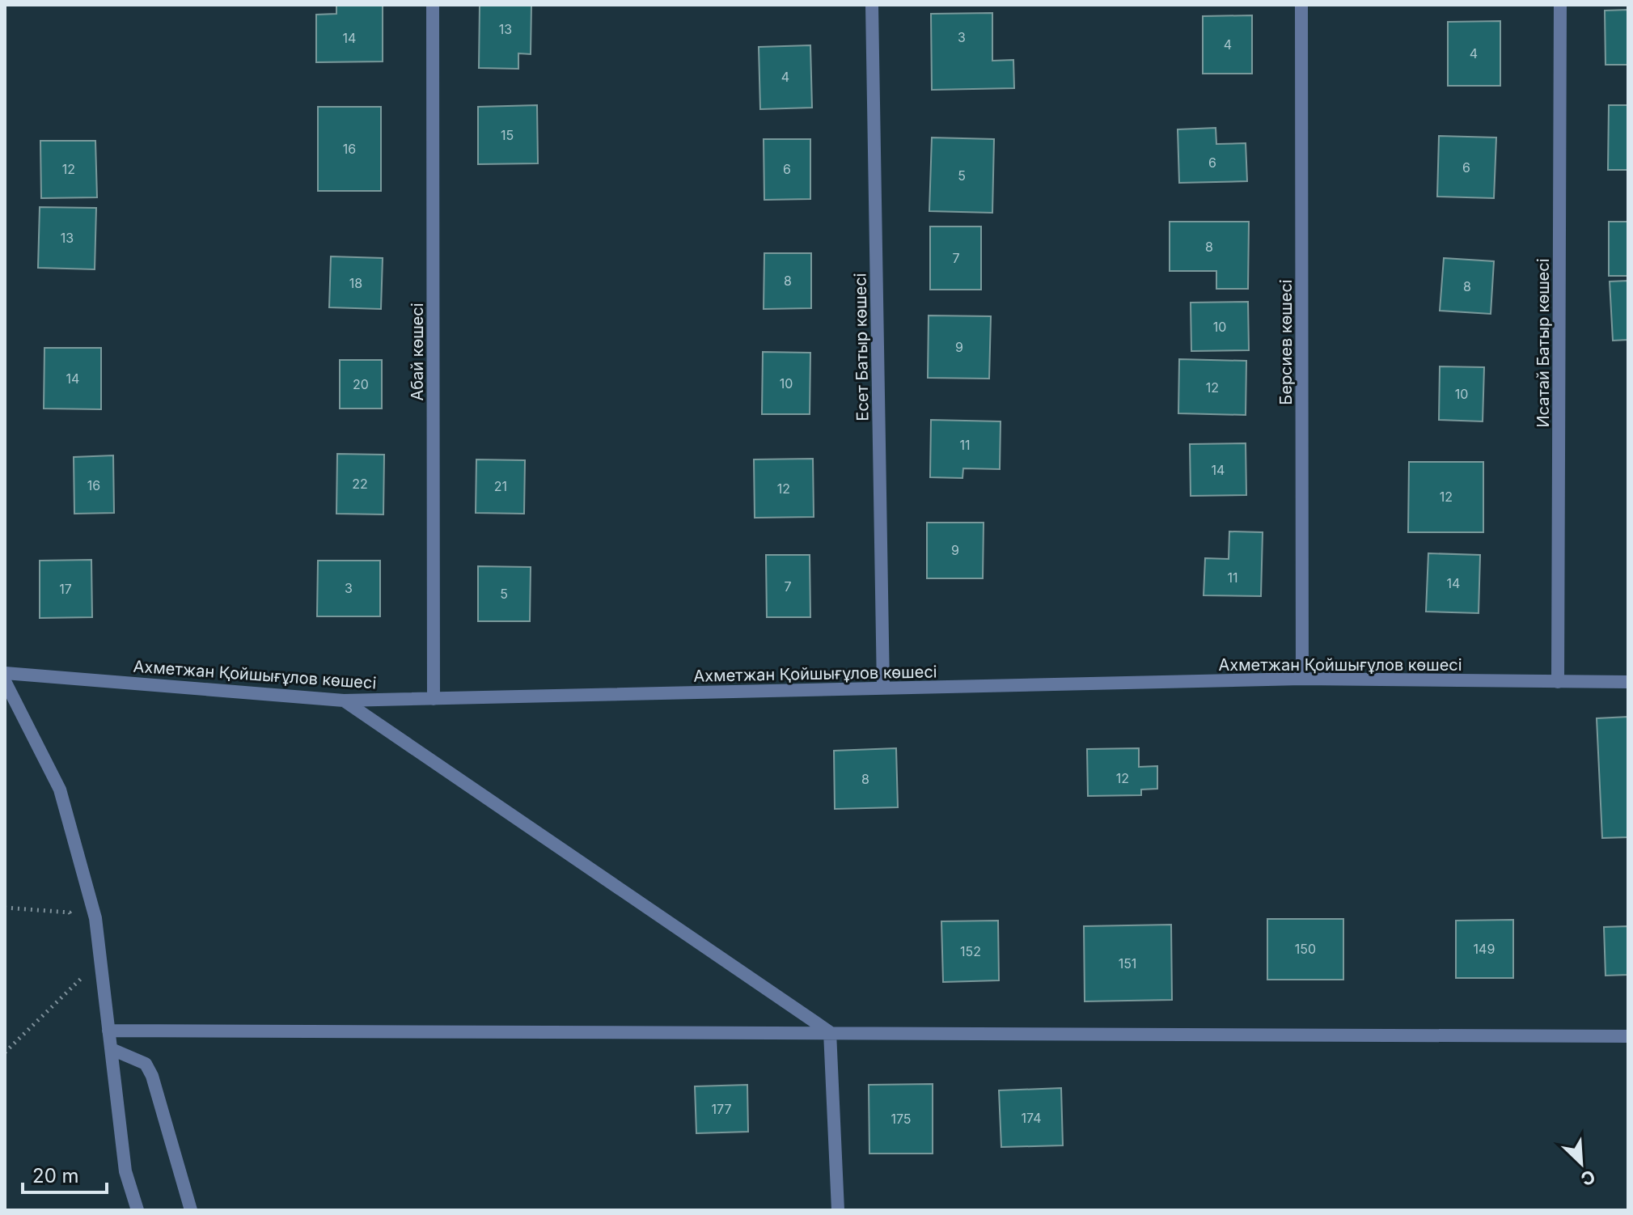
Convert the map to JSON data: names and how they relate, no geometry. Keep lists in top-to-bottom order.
{
  "streets": {
    "street": [
      "Берсиев көшесі",
      "Исатай Батыр көшесі",
      "Есет Батыр көшесі",
      "Абай көшесі",
      "Ахметжан Қойшығұлов көшесі"
    ]
  },
  "crossings": [
    ["Берсиев көшесі", "Ахметжан Қойшығұлов көшесі"],
    ["Исатай Батыр көшесі", "Ахметжан Қойшығұлов көшесі"],
    ["Есет Батыр көшесі", "Ахметжан Қойшығұлов көшесі"],
    ["Абай көшесі", "Ахметжан Қойшығұлов көшесі"]
  ],
  "house_numbers": [
    "13",
    "3",
    "14",
    "4",
    "4",
    "4",
    "15",
    "16",
    "6",
    "6",
    "12",
    "6",
    "5",
    "13",
    "8",
    "7",
    "8",
    "18",
    "8",
    "10",
    "9",
    "14",
    "10",
    "20",
    "12",
    "10",
    "11",
    "14",
    "22",
    "16",
    "21",
    "12",
    "12",
    "9",
    "11",
    "14",
    "7",
    "3",
    "17",
    "5",
    "12",
    "8",
    "150",
    "149",
    "152",
    "151",
    "177",
    "174",
    "175"
  ],
  "scale_bar": "20 m",
  "north": "bottom right"
}
